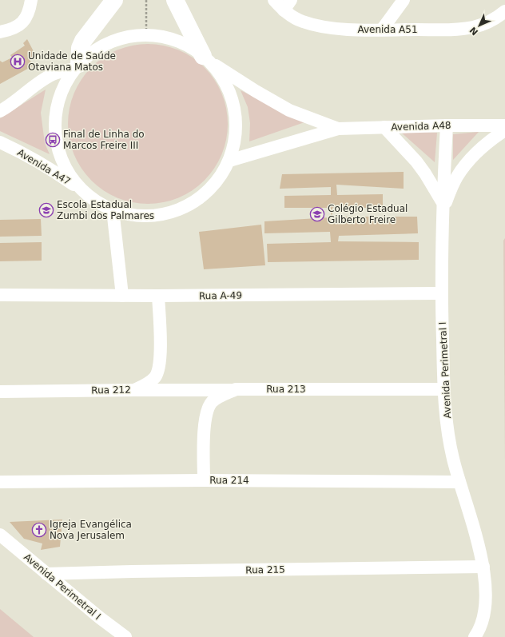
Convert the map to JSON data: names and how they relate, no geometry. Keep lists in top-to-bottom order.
{
  "streets": {
    "street": [
      "Avenida A51",
      "Avenida A48",
      "Avenida A47",
      "Rua A-49",
      "Avenida Perimetral I",
      "Rua 213",
      "Rua 212",
      "Rua 214",
      "Rua 215"
    ]
  },
  "crossings": [
    ["Avenida A48", "Avenida Perimetral I"],
    ["Rua A-49", "Avenida Perimetral I"],
    ["Rua A-49", "Rua 212"],
    ["Avenida Perimetral I", "Rua 213"],
    ["Avenida Perimetral I", "Rua 214"],
    ["Avenida Perimetral I", "Rua 215"],
    ["Rua 213", "Rua 214"]
  ],
  "places": {
    "hospital": ["Unidade de Saúde Otaviana Matos"],
    "bus stop": ["Final de Linha do Marcos Freire III"],
    "school or university": ["Escola Estadual Zumbi dos Palmares", "Colégio Estadual Gilberto Freire"],
    "church": ["Igreja Evangélica Nova Jerusalem"]
  },
  "north": "bottom left"
}
